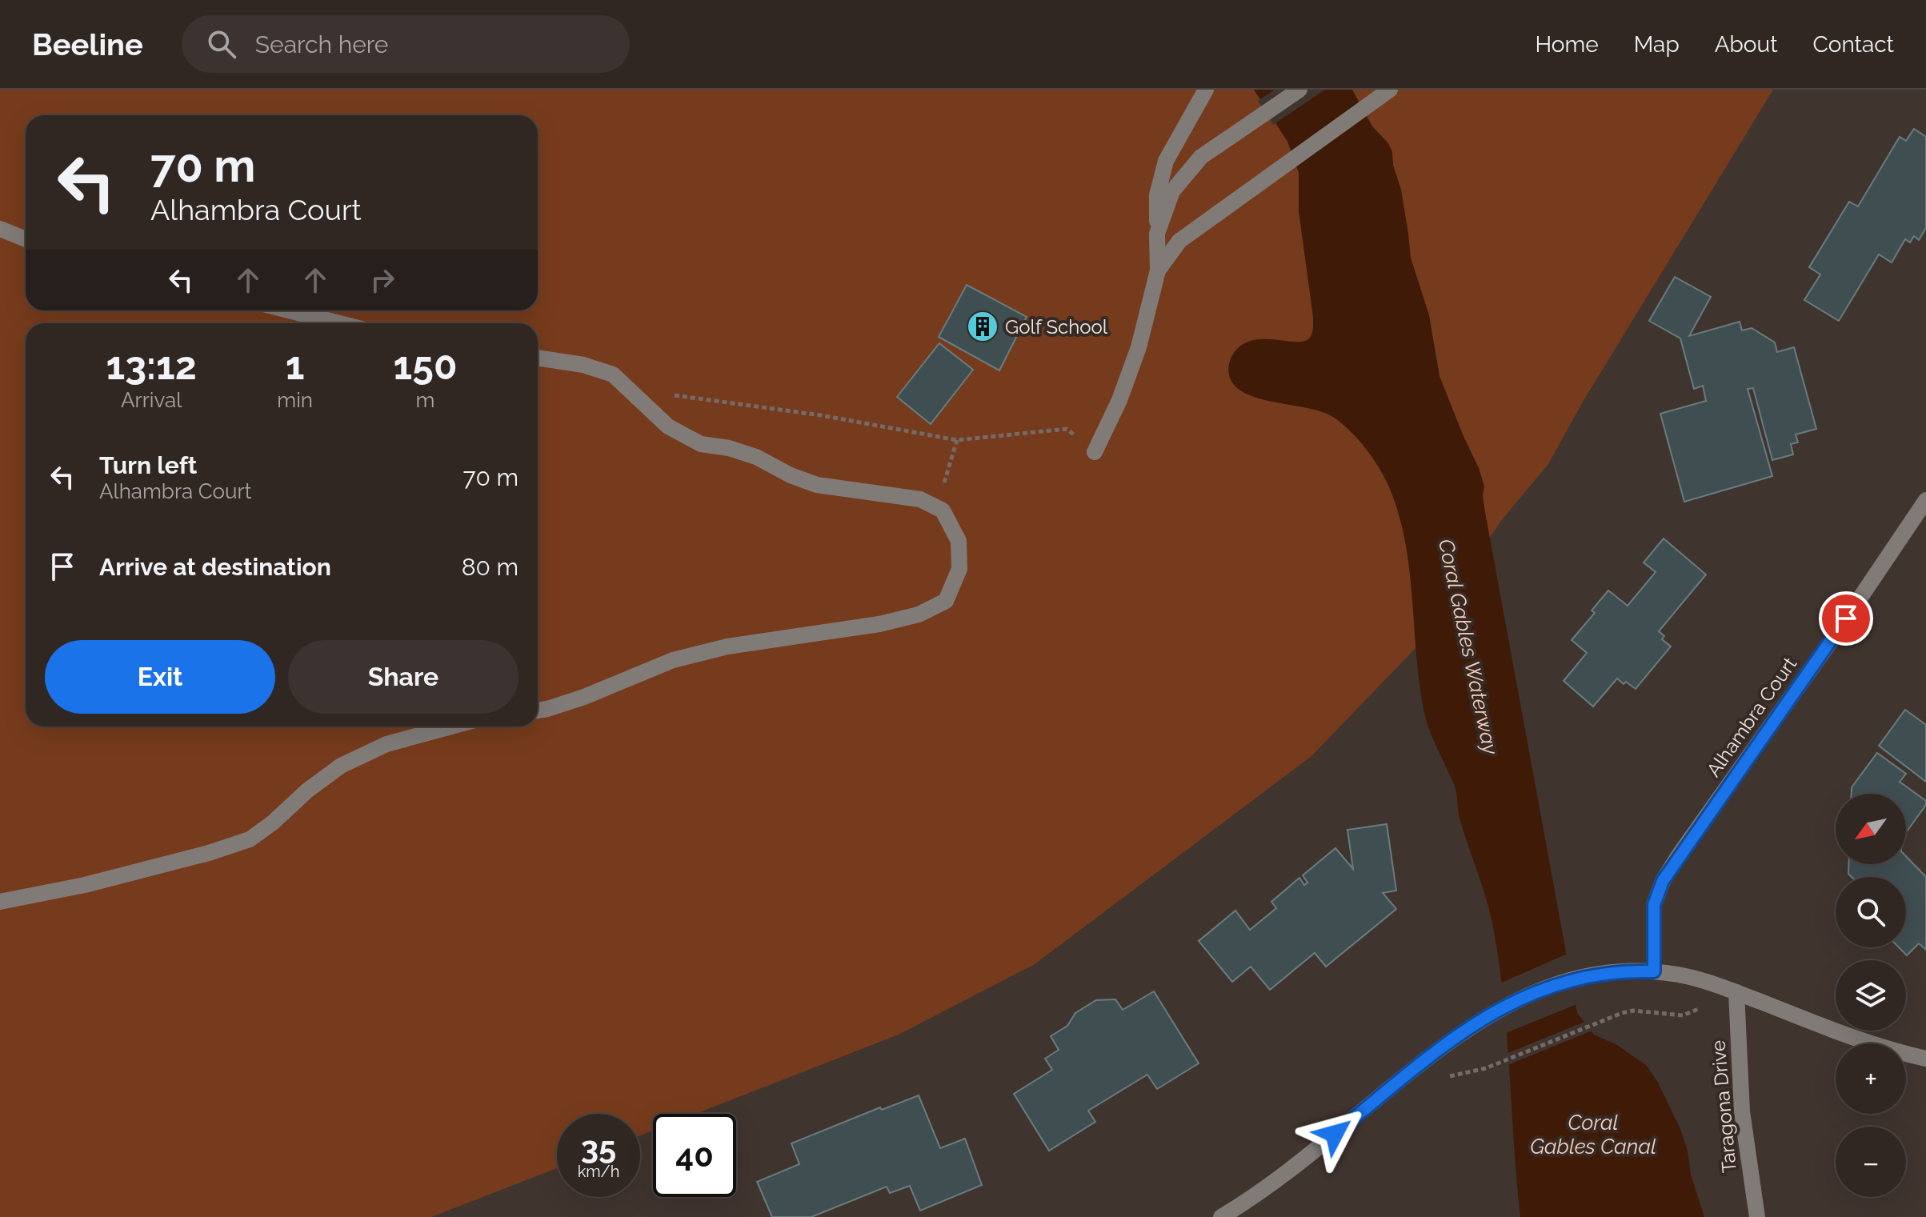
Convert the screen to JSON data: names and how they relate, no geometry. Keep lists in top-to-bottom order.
{
  "streets": {
    "street": ["Alhambra Court", "Taragona Drive"]
  },
  "water": ["Coral Gables Waterway", "Coral Gables Canal"],
  "places": {
    "building": ["Golf School"]
  },
  "north": "bottom left",
  "page": {
    "header": "Beeline",
    "search": "Search here",
    "nav": [
      "Home",
      "Map",
      "About",
      "Contact"
    ],
    "turn": ["70 m", "Alhambra Court"],
    "eta": [
      "13:12",
      "Arrival",
      "1",
      "min",
      "150",
      "m"
    ],
    "list": [
      {
        "name": "Turn left",
        "note": "Alhambra Court",
        "value": "70 m"
      },
      {
        "name": "Arrive at destination",
        "value": "80 m"
      }
    ],
    "buttons": ["Exit", "Share"],
    "map_buttons": ["+", "−"],
    "speed": "35 km/h",
    "limit": "40"
  }
}
